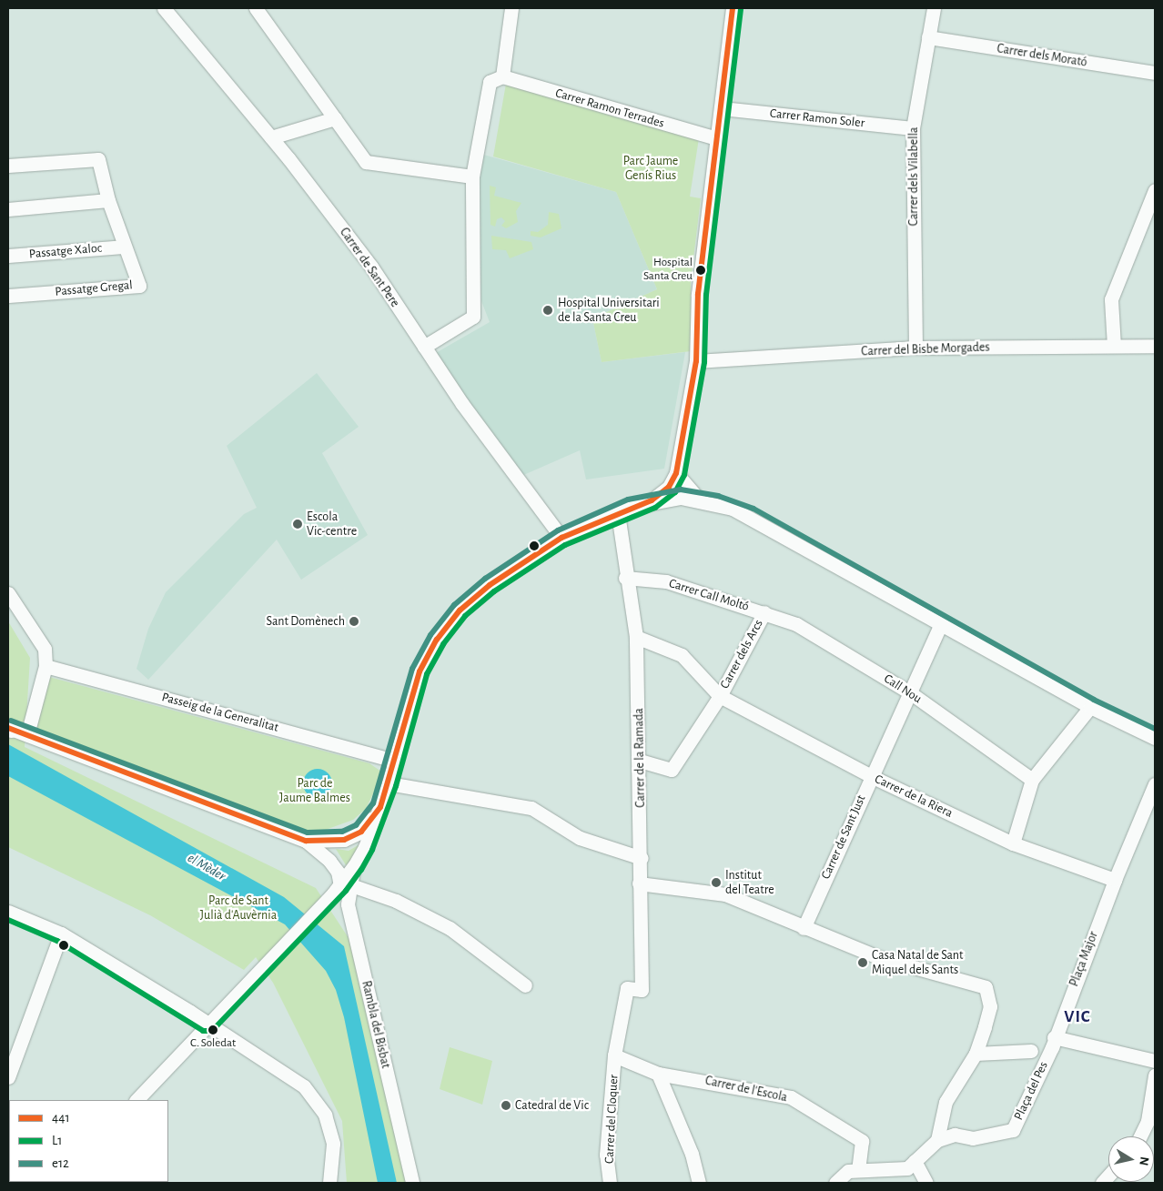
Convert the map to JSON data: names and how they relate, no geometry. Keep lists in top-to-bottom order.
{
  "streets": {
    "street": [
      "Carrer dels Morató",
      "Carrer Ramon Terrades",
      "Carrer Ramon Soler",
      "Carrer dels Vilabella",
      "Passatge Xaloc",
      "Carrer de Sant Pere",
      "Passatge Gregal",
      "Carrer del Bisbe Morgades",
      "Carrer Call Moltó",
      "Carrer dels Arcs",
      "Call Nou",
      "Passeig de la Generalitat",
      "Carrer de la Ramada",
      "Carrer de la Riera",
      "Carrer de Sant Just",
      "Plaça Major",
      "Rambla del Bisbat",
      "Carrer de l'Escola",
      "Plaça del Pes",
      "Carrer del Cloquer"
    ]
  },
  "crossings": [
    ["Carrer dels Morató", "Carrer dels Vilabella"],
    ["Carrer Ramon Soler", "Carrer dels Vilabella"],
    ["Carrer dels Vilabella", "Carrer del Bisbe Morgades"],
    ["Passatge Xaloc", "Passatge Gregal"],
    ["Carrer Call Moltó", "Carrer dels Arcs"],
    ["Carrer Call Moltó", "Call Nou"],
    ["Carrer Call Moltó", "Carrer de la Ramada"],
    ["Carrer dels Arcs", "Call Nou"],
    ["Carrer dels Arcs", "Carrer de la Ramada"],
    ["Carrer dels Arcs", "Carrer de la Riera"],
    ["Call Nou", "Carrer de Sant Just"],
    ["Carrer de la Ramada", "Carrer de la Riera"],
    ["Carrer de la Ramada", "Carrer del Cloquer"],
    ["Carrer de la Riera", "Carrer de Sant Just"],
    ["Carrer de la Riera", "Plaça Major"],
    ["Plaça Major", "Plaça del Pes"],
    ["Carrer de l'Escola", "Carrer del Cloquer"]
  ],
  "districts": ["VIC"],
  "water": ["el Mèder"],
  "parks": ["Parc Jaume Genís Rius", "Parc de Jaume Balmes", "Parc de Sant Julià d'Auvèrnia"],
  "places": [
    "Hospital Santa Creu",
    "Hospital Universitari de la Santa Creu",
    "Escola Vic-centre",
    "Sant Domènech",
    "Institut del Teatre",
    "Casa Natal de Sant Miquel dels Sants",
    "C. Soledat",
    "Catedral de Vic"
  ],
  "lines": ["transit line 441", "transit line L1", "transit line e12"],
  "legend": ["441", "L1", "e12"],
  "north": "right"
}
